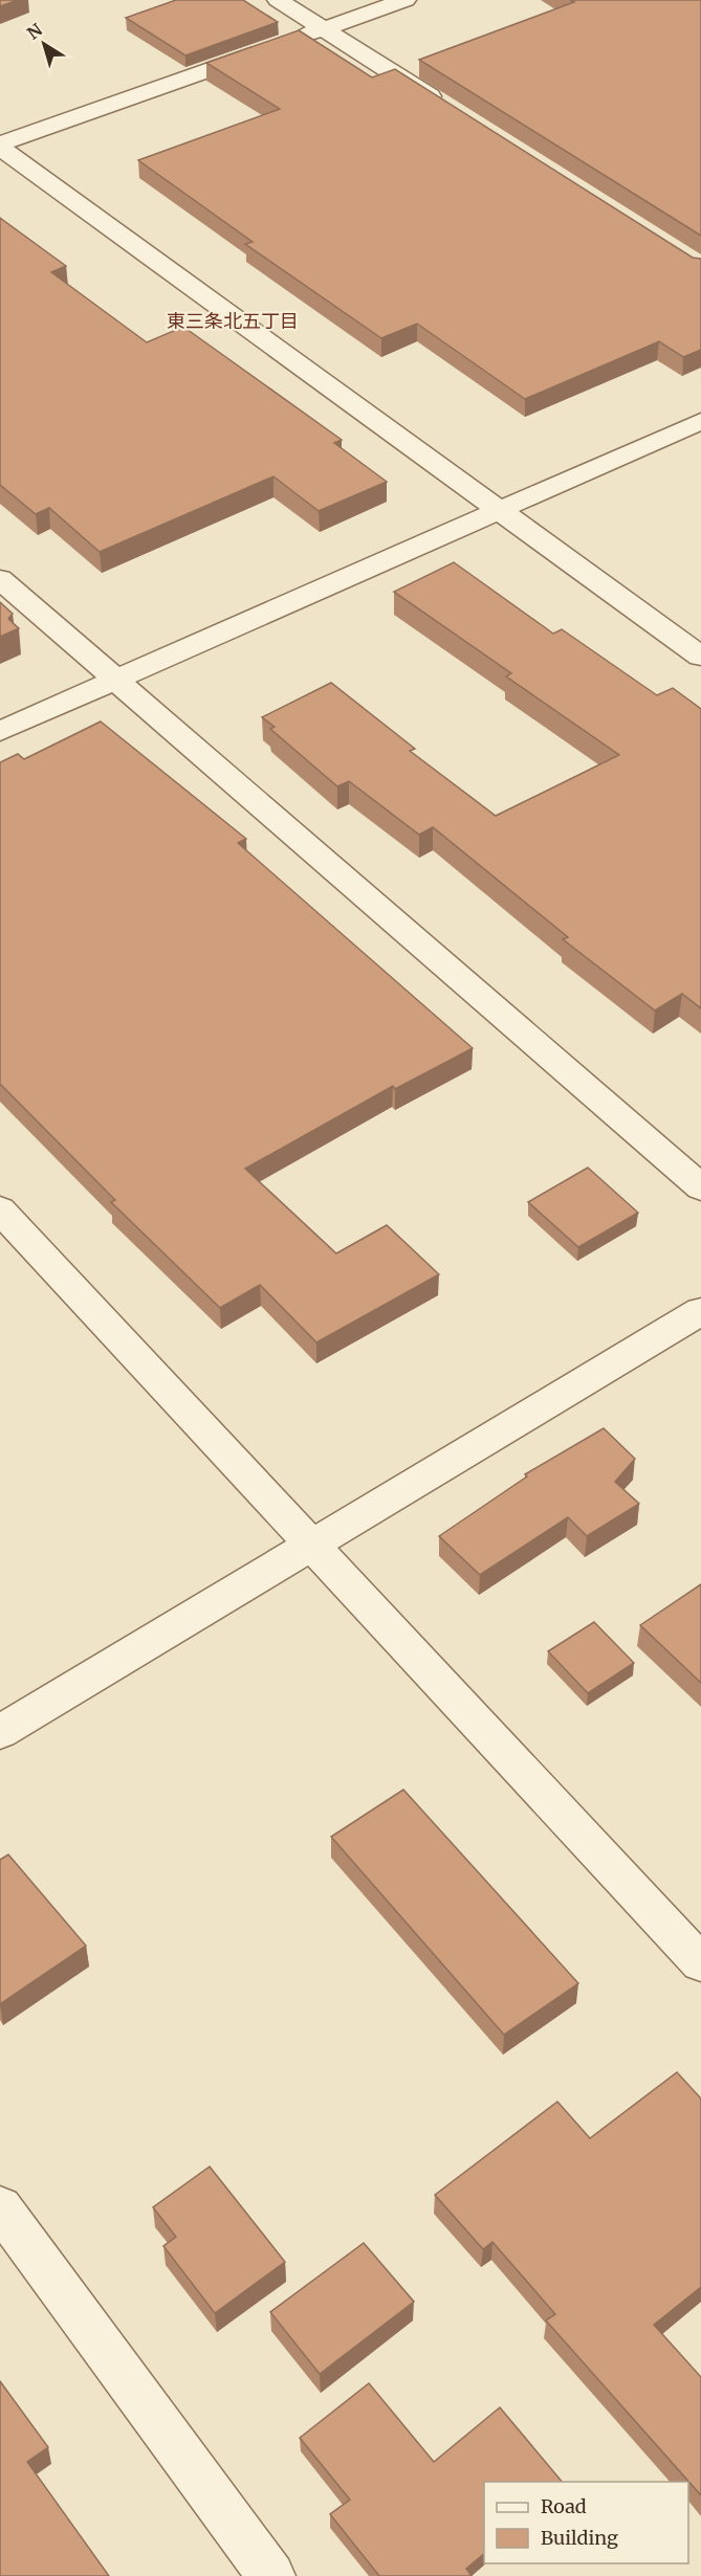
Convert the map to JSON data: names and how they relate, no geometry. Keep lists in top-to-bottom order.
{
  "districts": ["東三条北五丁目"],
  "legend": ["Road", "Building"],
  "north": "top left"
}
